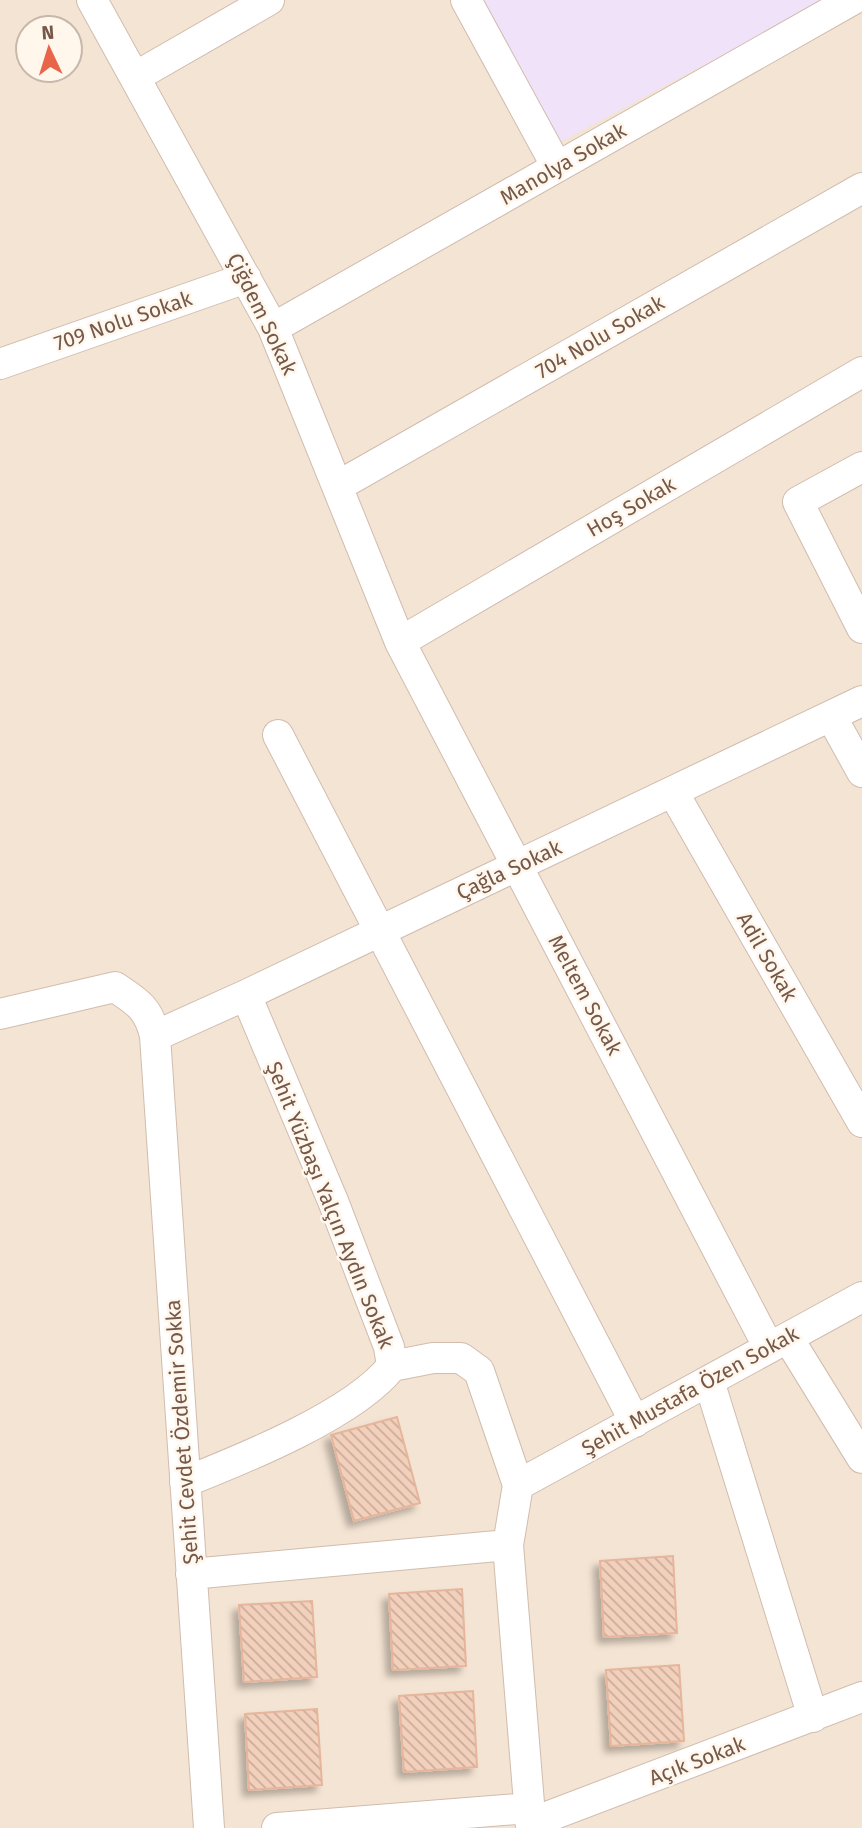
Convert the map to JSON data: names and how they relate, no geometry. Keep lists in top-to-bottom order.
{
  "streets": {
    "street": [
      "Manolya Sokak",
      "Çiğdem Sokak",
      "709 Nolu Sokak",
      "704 Nolu Sokak",
      "Hoş Sokak",
      "Çağla Sokak",
      "Adil Sokak",
      "Meltem Sokak",
      "Şehit Yüzbaşı Yalçın Aydın Sokak",
      "Şehit Mustafa Özen Sokak",
      "Şehit Cevdet Özdemir Sokka",
      "Açık Sokak"
    ]
  },
  "crossings": [
    ["Manolya Sokak", "Çiğdem Sokak"],
    ["Çiğdem Sokak", "709 Nolu Sokak"],
    ["Çiğdem Sokak", "704 Nolu Sokak"],
    ["Çiğdem Sokak", "Hoş Sokak"],
    ["Çiğdem Sokak", "Meltem Sokak"],
    ["Hoş Sokak", "Meltem Sokak"],
    ["Çağla Sokak", "Adil Sokak"],
    ["Çağla Sokak", "Meltem Sokak"],
    ["Çağla Sokak", "Şehit Yüzbaşı Yalçın Aydın Sokak"],
    ["Çağla Sokak", "Şehit Cevdet Özdemir Sokka"],
    ["Meltem Sokak", "Şehit Mustafa Özen Sokak"],
    ["Şehit Yüzbaşı Yalçın Aydın Sokak", "Şehit Mustafa Özen Sokak"],
    ["Şehit Yüzbaşı Yalçın Aydın Sokak", "Açık Sokak"]
  ],
  "north": "top"
}
